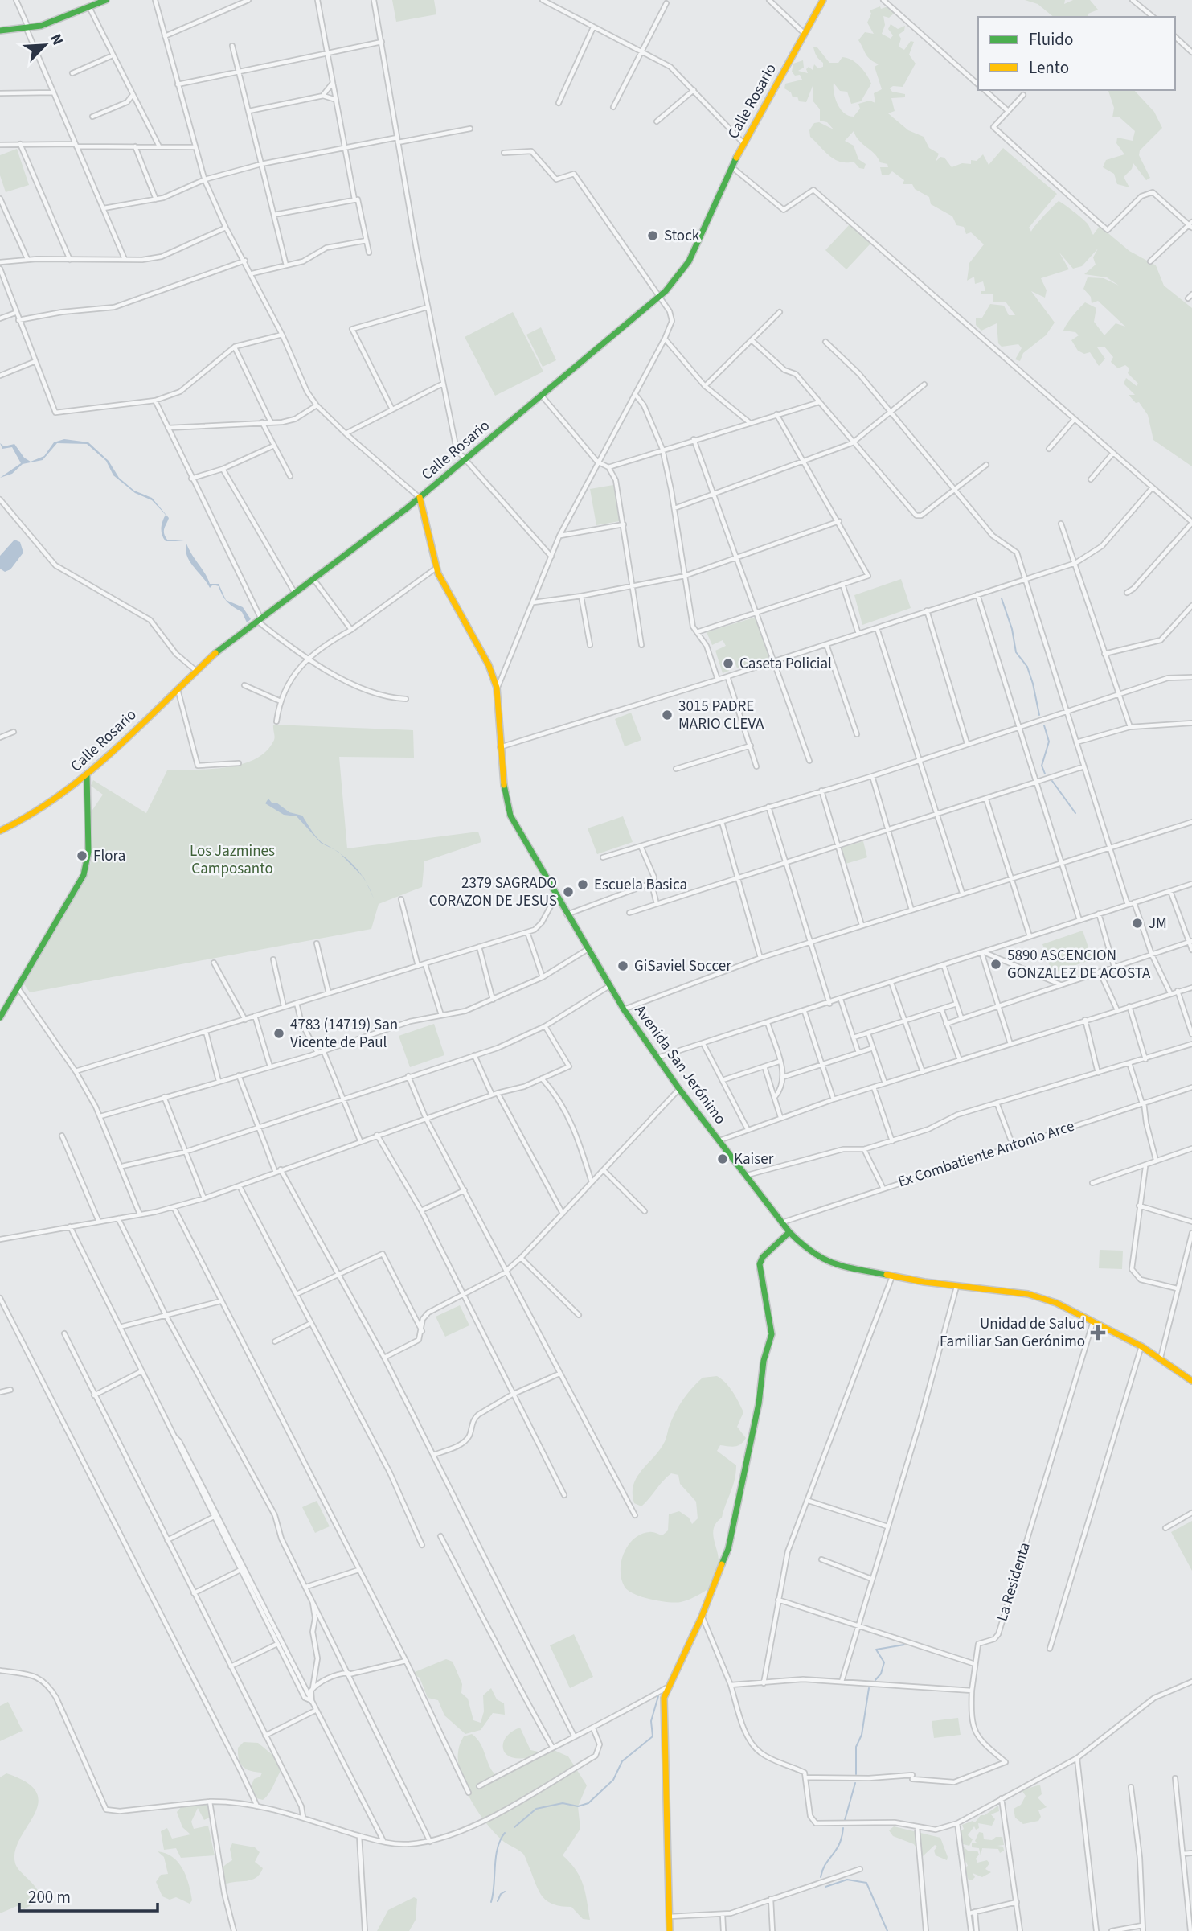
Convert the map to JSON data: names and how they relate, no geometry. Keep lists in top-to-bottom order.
{
  "streets": {
    "street": [
      "Calle Rosario",
      "Avenida San Jerónimo",
      "Ex Combatiente Antonio Arce",
      "La Residenta"
    ]
  },
  "crossings": [
    ["Calle Rosario", "Avenida San Jerónimo"],
    ["Avenida San Jerónimo", "Ex Combatiente Antonio Arce"],
    ["Avenida San Jerónimo", "La Residenta"]
  ],
  "parks": ["Los Jazmines Camposanto"],
  "places": {
    "other": [
      "Stock",
      "Caseta Policial",
      "3015 PADRE MARIO CLEVA",
      "Flora",
      "Escuela Basica",
      "2379 SAGRADO CORAZON DE JESUS",
      "JM",
      "5890 ASCENCION GONZALEZ DE ACOSTA",
      "GiSaviel Soccer",
      "4783 (14719) San Vicente de Paul",
      "Kaiser"
    ],
    "health": ["Unidad de Salud Familiar San Gerónimo"]
  },
  "legend": ["Fluido", "Lento"],
  "scale_bar": "200 m",
  "north": "top right"
}
